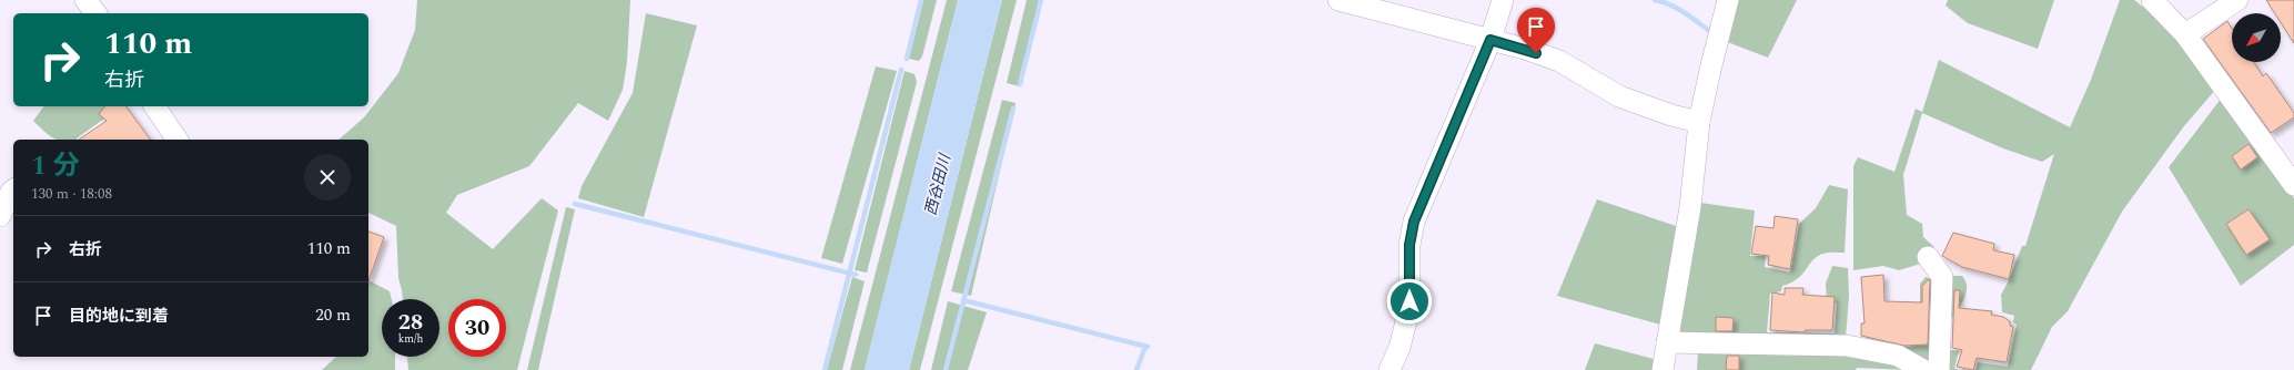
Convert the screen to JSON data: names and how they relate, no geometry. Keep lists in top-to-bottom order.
{
  "water": ["西谷田川"],
  "north": "bottom left",
  "page": {
    "turn": ["110 m", "右折"],
    "heading": ["1 分", "130 m · 18:08"],
    "list": [
      {
        "name": "右折",
        "value": "110 m"
      },
      {
        "name": "目的地に到着",
        "value": "20 m"
      }
    ],
    "speed": "28 km/h",
    "limit": "30"
  }
}
